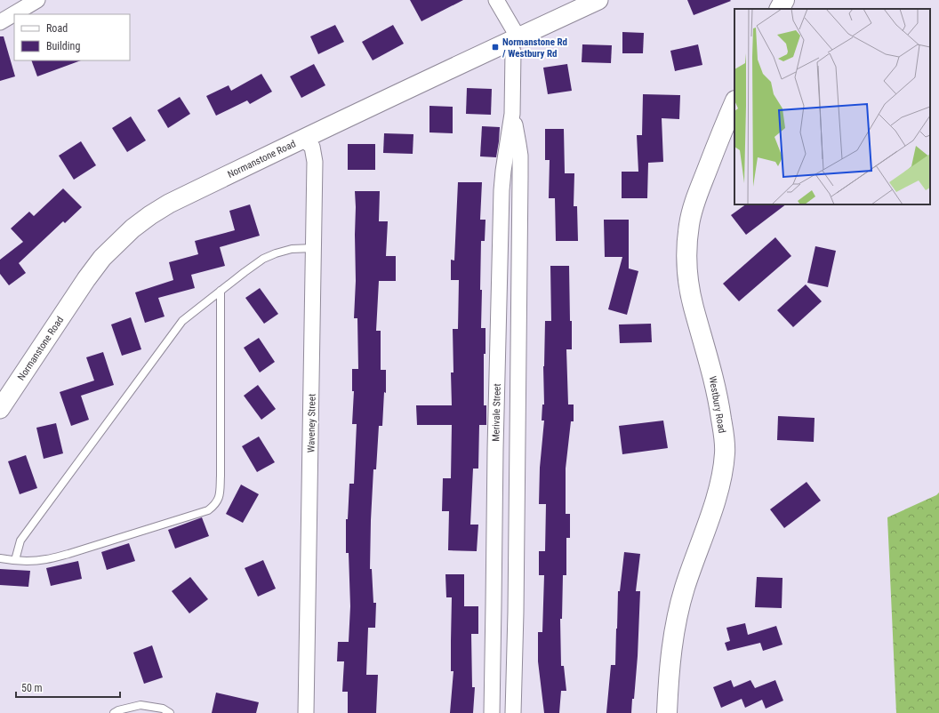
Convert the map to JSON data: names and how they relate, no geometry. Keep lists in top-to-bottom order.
{
  "streets": {
    "main road": ["Westbury Road"],
    "street": ["Normanstone Road", "Merivale Street", "Waveney Street"]
  },
  "crossings": [
    ["Normanstone Road", "Merivale Street"],
    ["Normanstone Road", "Waveney Street"]
  ],
  "places": {
    "transit": ["Normanstone Rd / Westbury Rd"]
  },
  "legend": ["Road", "Building"],
  "scale_bar": "50 m"
}
